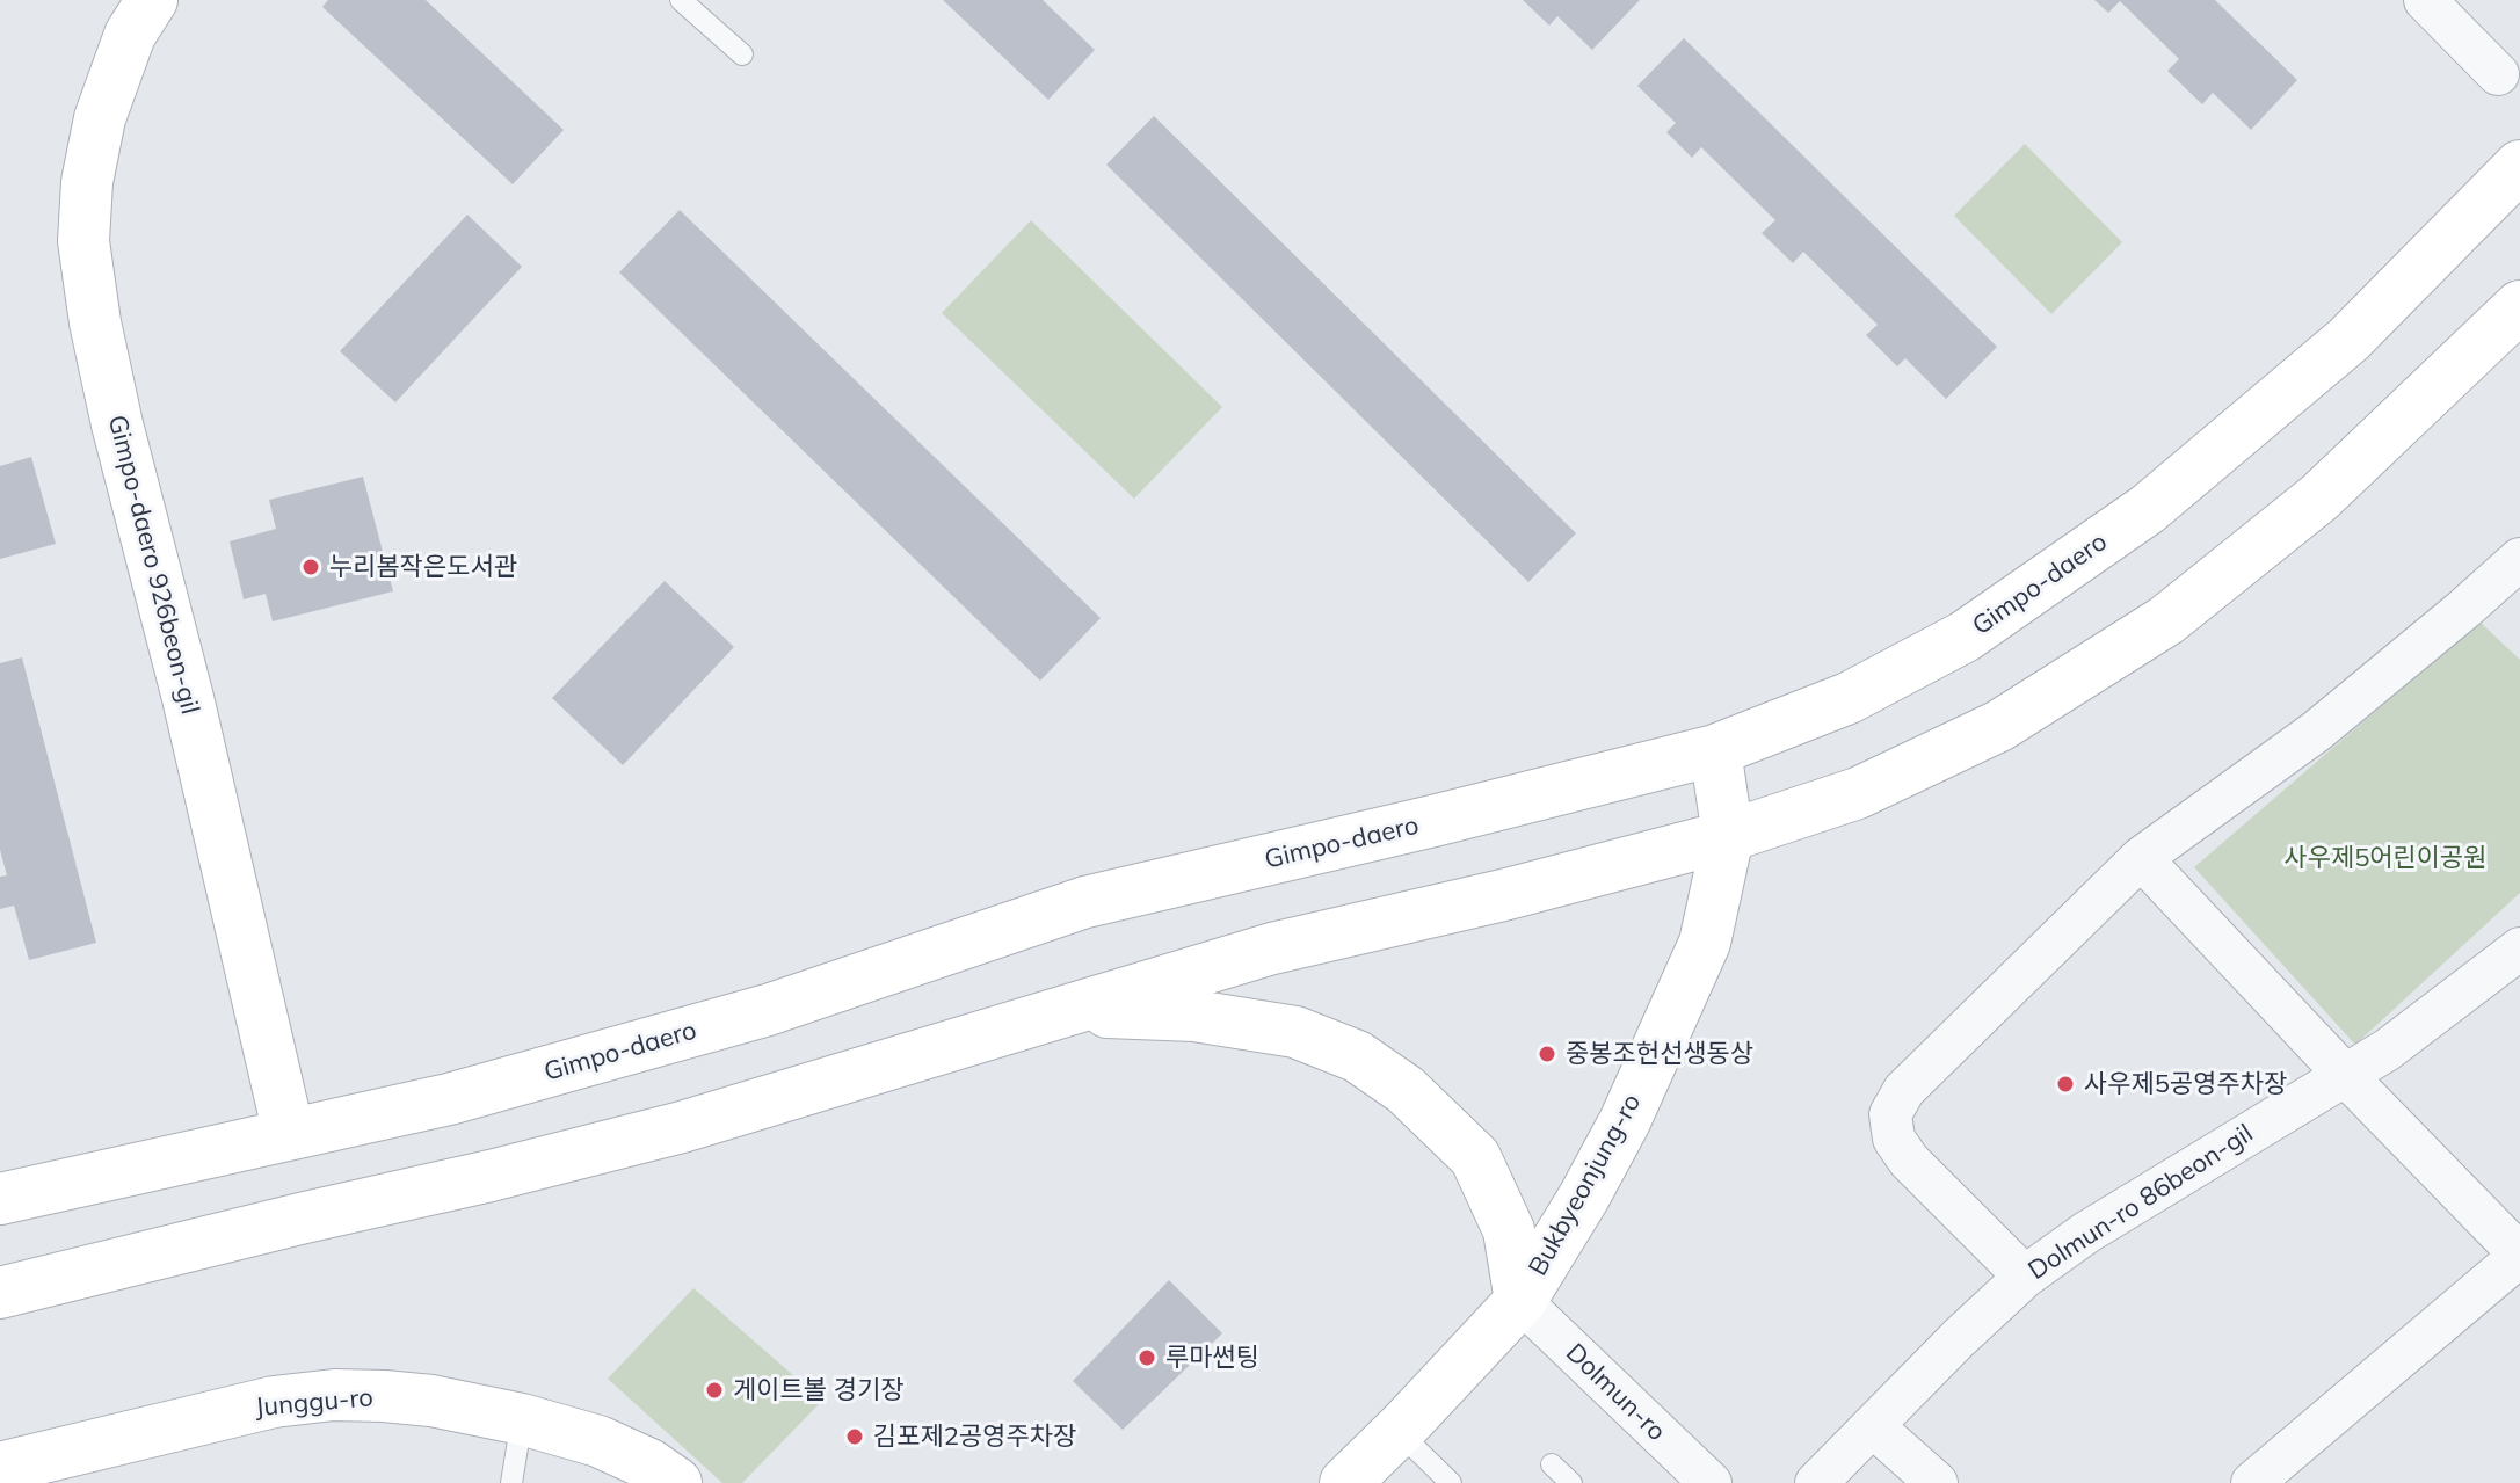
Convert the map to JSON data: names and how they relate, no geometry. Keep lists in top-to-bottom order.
{
  "streets": {
    "main road": [
      "Gimpo-daero 926beon-gil",
      "Gimpo-daero",
      "Bukbyeonjung-ro",
      "Junggu-ro"
    ],
    "street": ["Dolmun-ro 86beon-gil", "Dolmun-ro"]
  },
  "crossings": [
    ["Gimpo-daero 926beon-gil", "Gimpo-daero"],
    ["Gimpo-daero", "Bukbyeonjung-ro"],
    ["Bukbyeonjung-ro", "Dolmun-ro"]
  ],
  "parks": ["사우제5어린이공원"],
  "places": [
    "누리봄작은도서관",
    "중봉조헌선생동상",
    "사우제5공영주차장",
    "루마썬팅",
    "게이트볼 경기장",
    "김포제2공영주차장"
  ]
}
